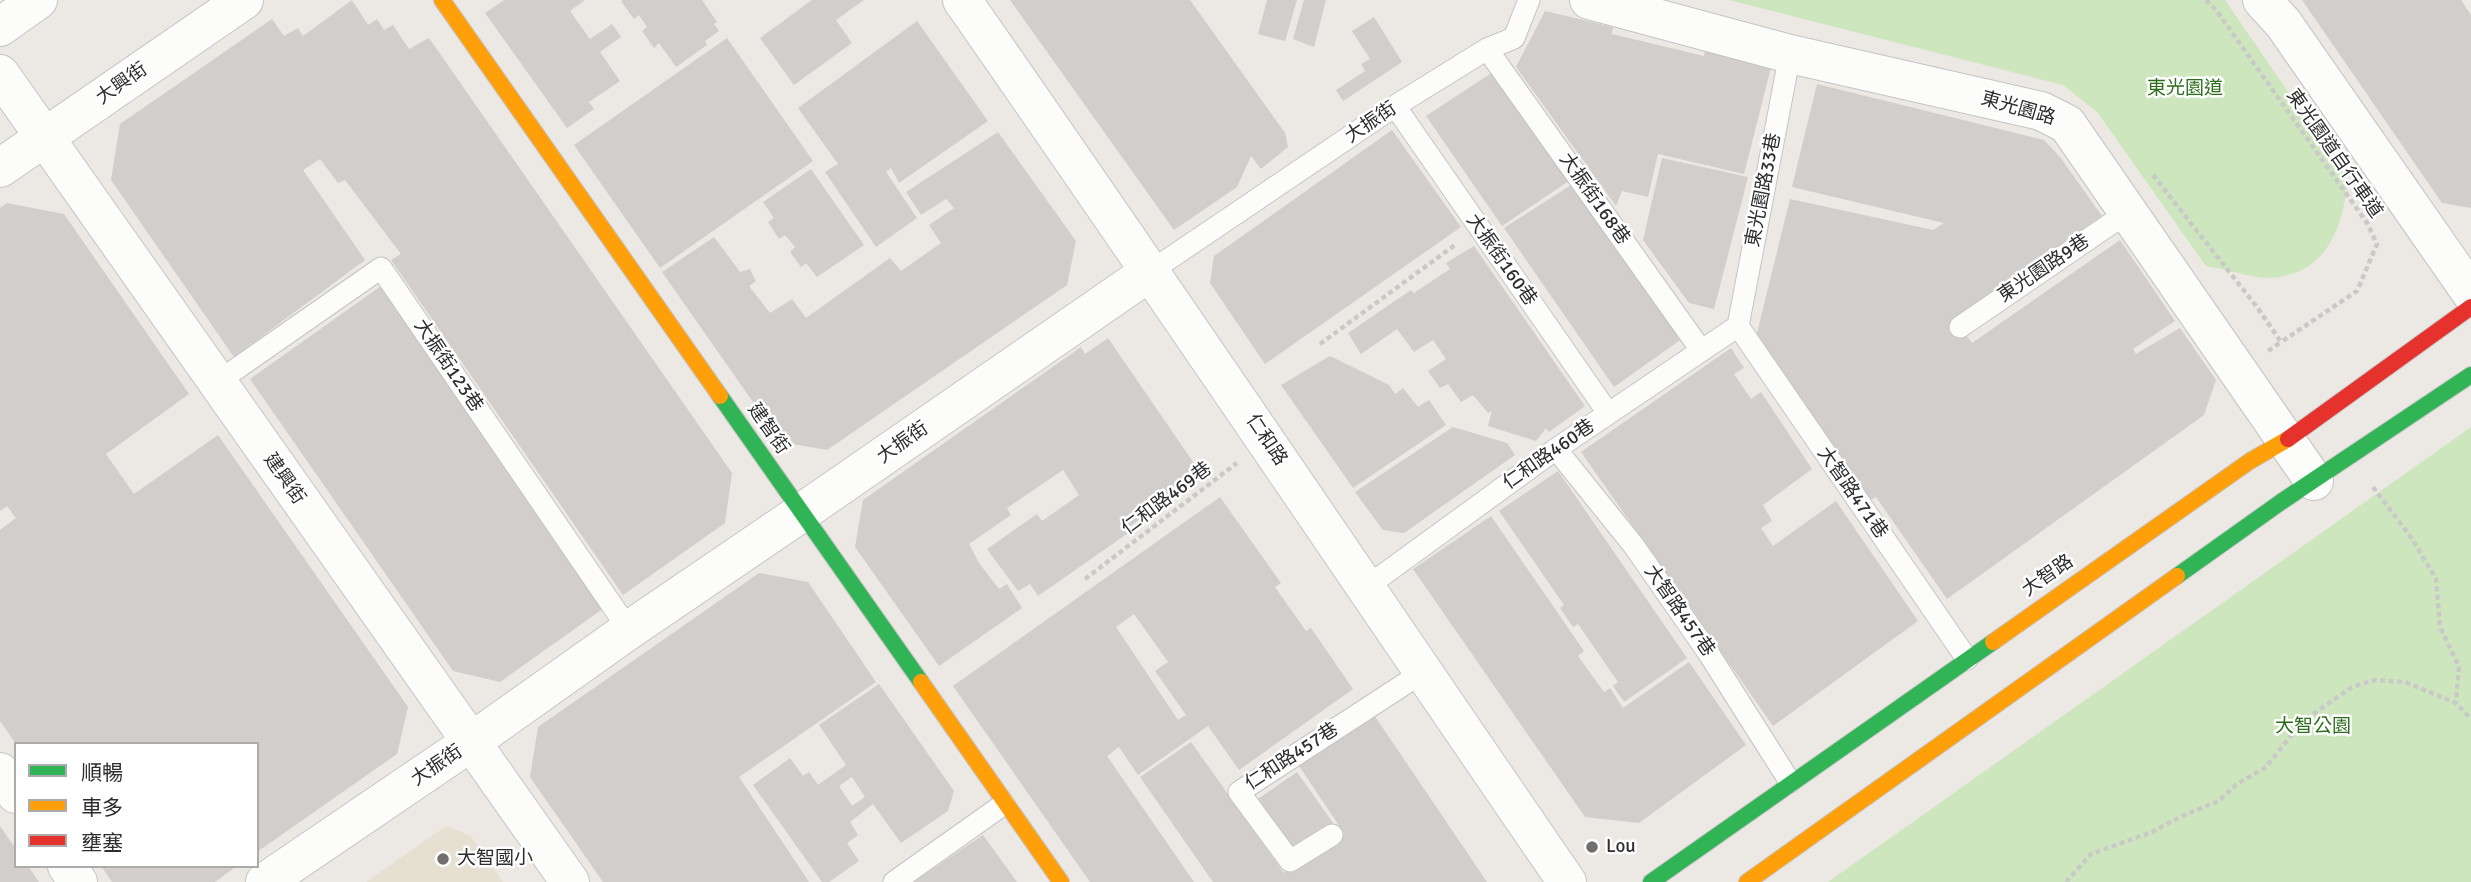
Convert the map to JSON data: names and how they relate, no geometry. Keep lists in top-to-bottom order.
{
  "streets": {
    "street": [
      "大興街",
      "東光園路",
      "大振街",
      "建智街",
      "仁和路",
      "建興街",
      "大智路"
    ],
    "lane": [
      "東光園路33巷",
      "大振街168巷",
      "大振街160巷",
      "東光園路9巷",
      "大振街123巷",
      "仁和路460巷",
      "大智路471巷",
      "大智路457巷",
      "仁和路457巷"
    ],
    "path": ["東光園道自行車道", "仁和路469巷"]
  },
  "crossings": [
    ["大興街", "建興街"],
    ["東光園路", "東光園路33巷"],
    ["東光園路", "東光園路9巷"],
    ["東光園路", "大智路"],
    ["大振街", "大振街168巷"],
    ["大振街", "大振街160巷"],
    ["大振街", "大振街123巷"],
    ["大振街", "建智街"],
    ["大振街", "仁和路"],
    ["大振街", "建興街"],
    ["東光園路33巷", "仁和路460巷"],
    ["東光園路33巷", "大智路471巷"],
    ["大振街168巷", "仁和路460巷"],
    ["大振街160巷", "仁和路460巷"],
    ["大振街123巷", "建興街"],
    ["仁和路", "仁和路460巷"],
    ["仁和路", "仁和路469巷"],
    ["仁和路", "仁和路457巷"],
    ["仁和路460巷", "大智路471巷"],
    ["仁和路460巷", "大智路457巷"],
    ["大智路471巷", "大智路"],
    ["大智路", "大智路457巷"]
  ],
  "parks": ["東光園道", "大智公園"],
  "places": ["Lou", "大智國小"],
  "legend": ["順暢", "車多", "壅塞"]
}
